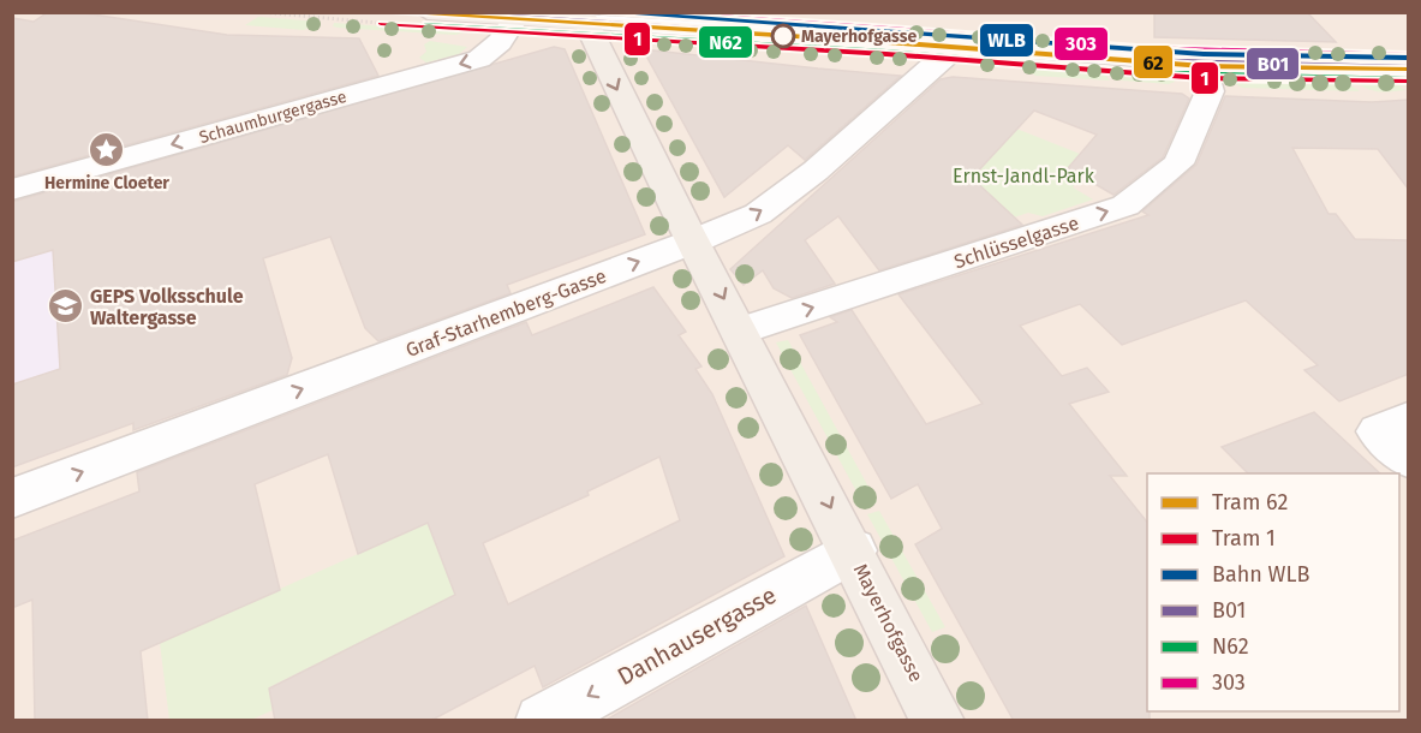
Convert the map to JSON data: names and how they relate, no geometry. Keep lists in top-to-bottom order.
{
  "streets": {
    "main road": ["Mayerhofgasse"],
    "street": [
      "Schaumburgergasse",
      "Schlüsselgasse",
      "Graf-Starhemberg-Gasse",
      "Danhausergasse"
    ]
  },
  "crossings": [
    ["Schlüsselgasse", "Mayerhofgasse"],
    ["Graf-Starhemberg-Gasse", "Mayerhofgasse"],
    ["Mayerhofgasse", "Danhausergasse"]
  ],
  "one_way": [
    "Schaumburgergasse",
    "Schlüsselgasse",
    "Graf-Starhemberg-Gasse",
    "Mayerhofgasse",
    "Danhausergasse"
  ],
  "parks": ["Ernst-Jandl-Park"],
  "places": {
    "other": ["Mayerhofgasse"],
    "place": ["Hermine Cloeter"],
    "school or university": ["GEPS Volksschule Waltergasse"]
  },
  "lines": [
    "tram line 62",
    "rail line WLB",
    "transit line B01",
    "transit line 303",
    "tram line 1",
    "transit line N62"
  ],
  "legend": [
    "Tram 62",
    "Tram 1",
    "Bahn WLB",
    "B01",
    "N62",
    "303"
  ]
}
